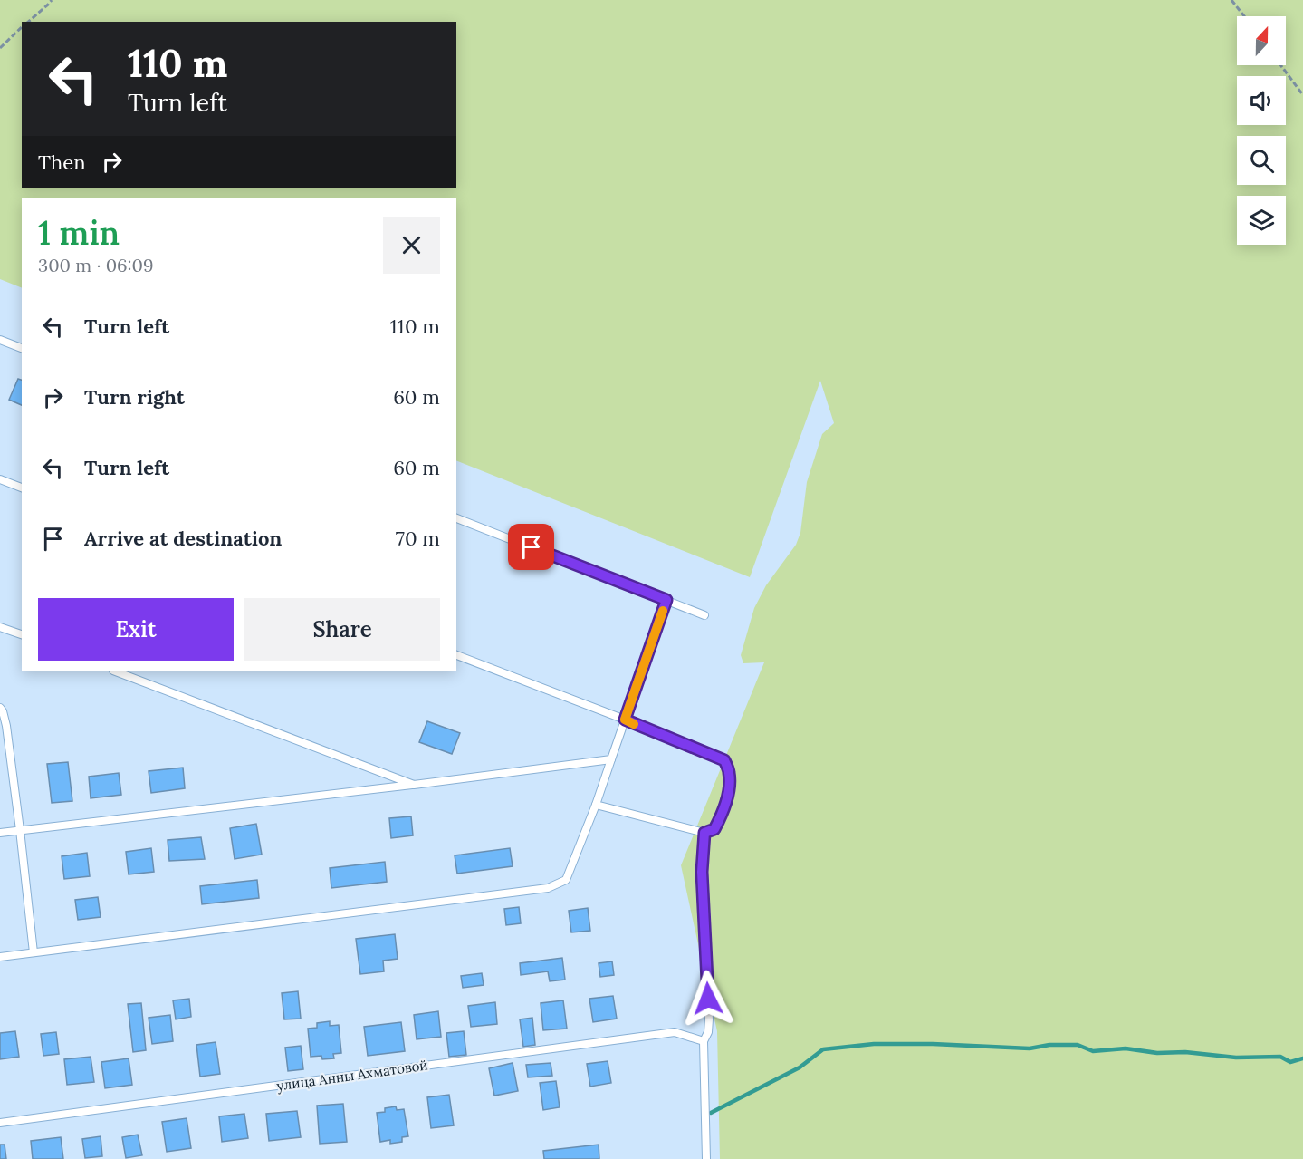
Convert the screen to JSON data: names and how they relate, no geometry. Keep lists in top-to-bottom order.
{
  "streets": {
    "lane": ["улица Анны Ахматовой"]
  },
  "north": "top",
  "page": {
    "turn": ["110 m", "Turn left"],
    "then": "Then",
    "heading": ["1 min", "300 m · 06:09"],
    "list": [
      {
        "name": "Turn left",
        "value": "110 m"
      },
      {
        "name": "Turn right",
        "value": "60 m"
      },
      {
        "name": "Turn left",
        "value": "60 m"
      },
      {
        "name": "Arrive at destination",
        "value": "70 m"
      }
    ],
    "buttons": ["Exit", "Share"]
  }
}
